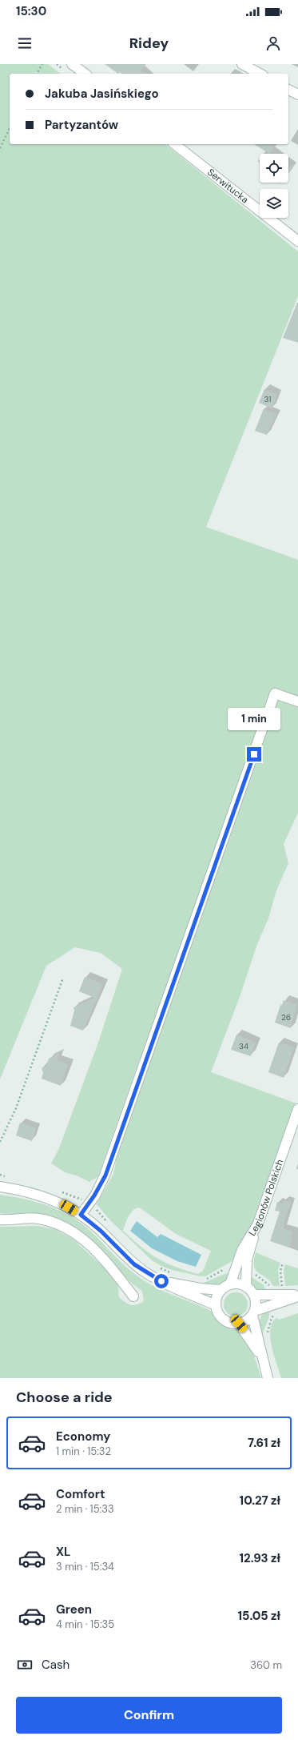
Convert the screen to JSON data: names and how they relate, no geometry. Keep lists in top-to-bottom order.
{
  "streets": {
    "street": ["Serwitucka", "Legionów Polskich"]
  },
  "house_numbers": ["31", "26", "34"],
  "page": {
    "status": "15:30",
    "header": "Ridey",
    "banner": ["Jakuba Jasińskiego", "Partyzantów"],
    "bubble": "1 min",
    "heading": "Choose a ride",
    "list": [
      {
        "name": "Economy",
        "note": "1 min · 15:32",
        "value": "7.61 zł"
      },
      {
        "name": "Comfort",
        "note": "2 min · 15:33",
        "value": "10.27 zł"
      },
      {
        "name": "XL",
        "note": "3 min · 15:34",
        "value": "12.93 zł"
      },
      {
        "name": "Green",
        "note": "4 min · 15:35",
        "value": "15.05 zł"
      }
    ],
    "pay": ["Cash", "360 m"],
    "buttons": "Confirm"
  }
}
